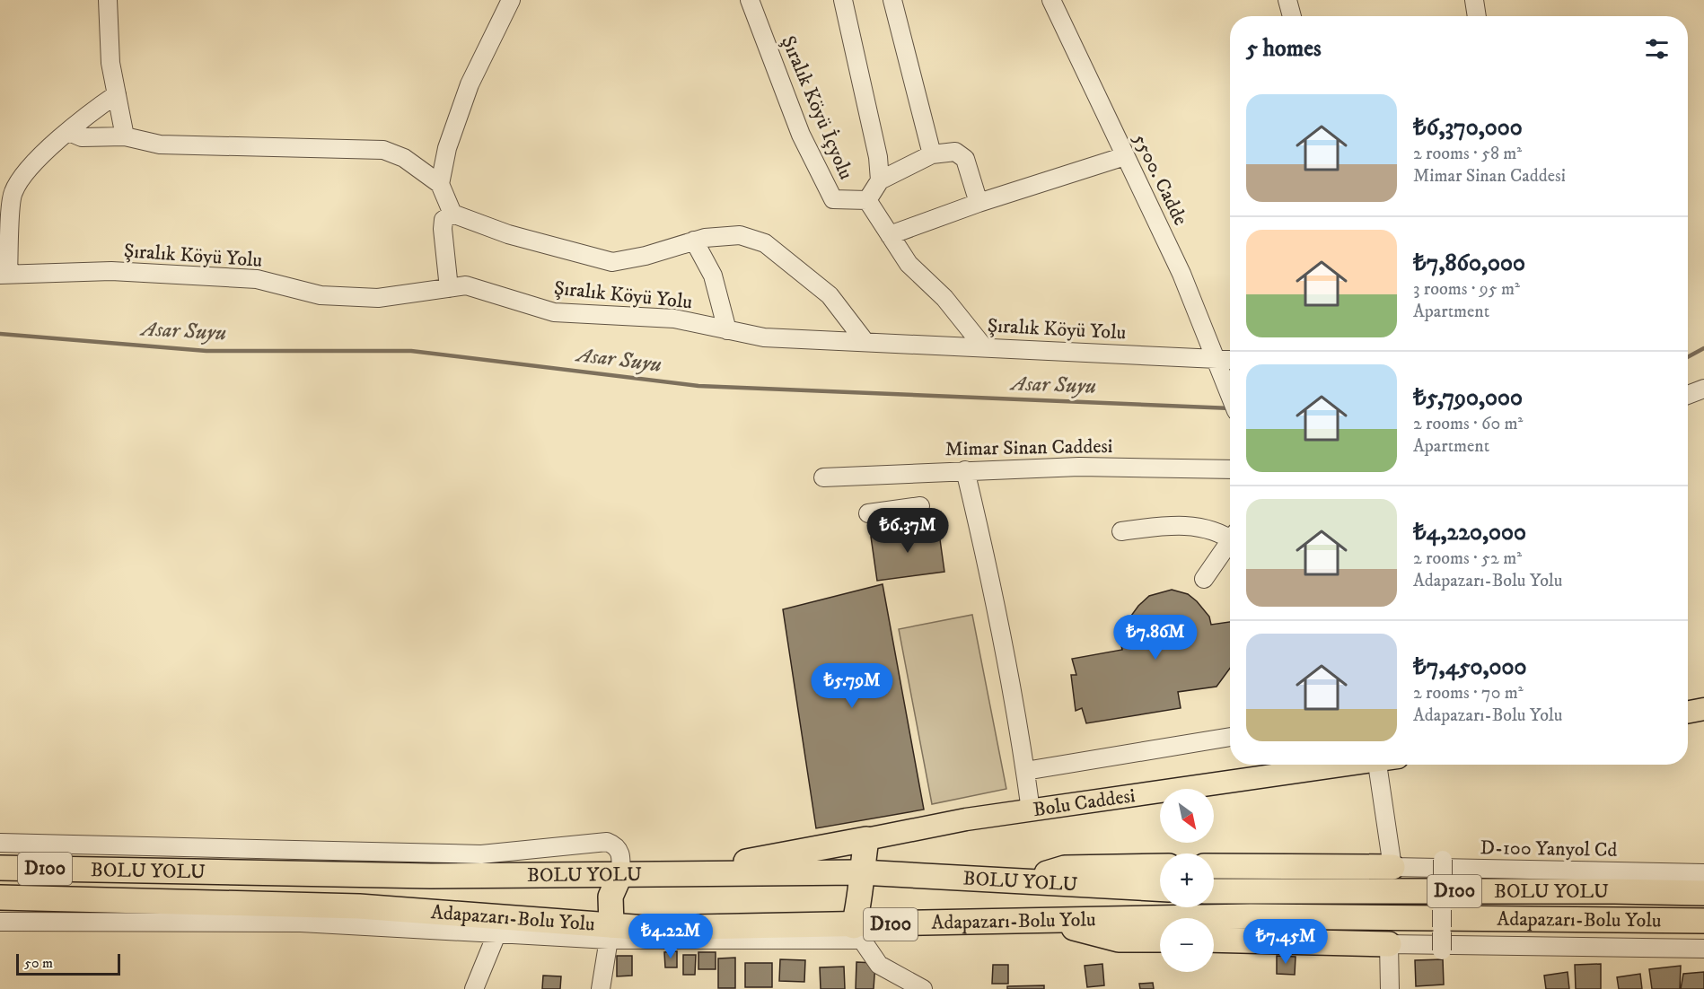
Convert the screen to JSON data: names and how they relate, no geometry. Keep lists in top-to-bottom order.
{
  "streets": {
    "highway": ["D100", "BOLU YOLU", "Adapazarı-Bolu Yolu"],
    "main road": ["Bolu Caddesi"],
    "street": [
      "Şıralık Köyü İçyolu",
      "5500. Cadde",
      "Şıralık Köyü Yolu",
      "Mimar Sinan Caddesi",
      "D-100 Yanyol Cd"
    ]
  },
  "crossings": [
    ["Şıralık Köyü İçyolu", "Şıralık Köyü Yolu"],
    ["5500. Cadde", "Şıralık Köyü Yolu"]
  ],
  "water": ["Asar Suyu"],
  "scale_bar": "50 m",
  "north": "bottom right",
  "page": {
    "heading": "5 homes",
    "list": [
      {
        "name": "₺6,370,000",
        "note": "2 rooms · 58 m² · Mimar Sinan Caddesi"
      },
      {
        "name": "₺7,860,000",
        "note": "3 rooms · 95 m² · Apartment"
      },
      {
        "name": "₺5,790,000",
        "note": "2 rooms · 60 m² · Apartment"
      },
      {
        "name": "₺4,220,000",
        "note": "2 rooms · 52 m² · Adapazarı-Bolu Yolu"
      },
      {
        "name": "₺7,450,000",
        "note": "2 rooms · 70 m² · Adapazarı-Bolu Yolu"
      }
    ],
    "price": [
      "₺6.37M",
      "₺7.86M",
      "₺5.79M",
      "₺4.22M",
      "₺7.45M"
    ],
    "map_buttons": ["+", "−"],
    "scale": "50 m"
  }
}
